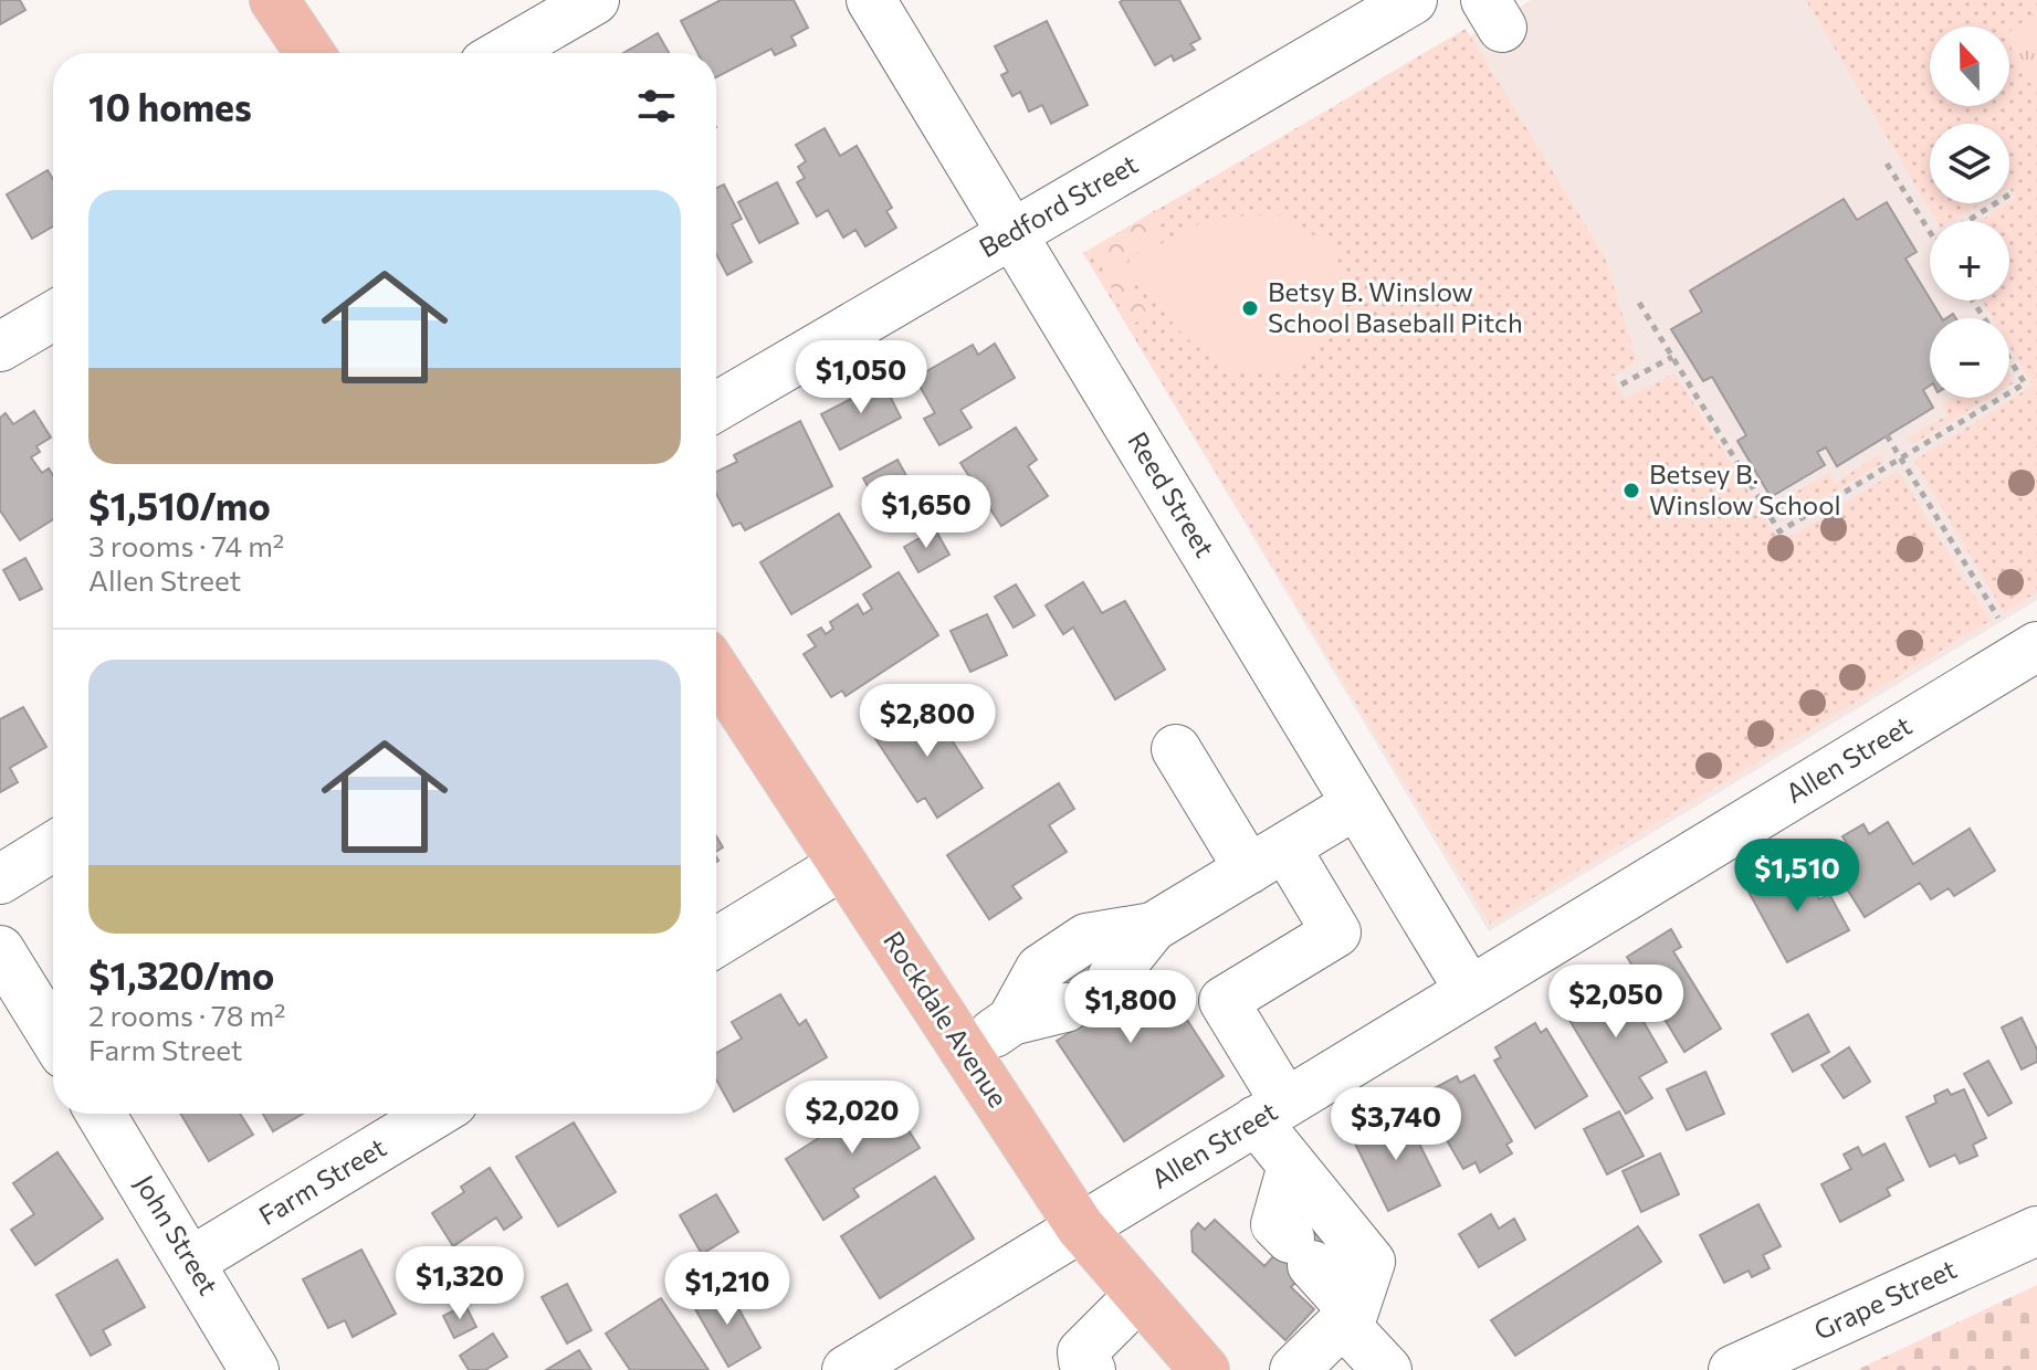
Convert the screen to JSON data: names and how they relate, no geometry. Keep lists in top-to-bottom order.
{
  "streets": {
    "main road": ["Rockdale Avenue"],
    "street": [
      "Bedford Street",
      "Reed Street",
      "Allen Street",
      "Farm Street",
      "John Street",
      "Grape Street"
    ]
  },
  "crossings": [
    ["Bedford Street", "Reed Street"],
    ["Reed Street", "Allen Street"],
    ["Allen Street", "Rockdale Avenue"],
    ["Farm Street", "John Street"]
  ],
  "places": ["Betsy B. Winslow School Baseball Pitch", "Betsey B. Winslow School"],
  "north": "top",
  "page": {
    "map_buttons": ["+", "−"],
    "heading": "10 homes",
    "list": [
      {
        "name": "$1,510/mo",
        "note": "3 rooms · 74 m² · Allen Street"
      },
      {
        "name": "$1,320/mo",
        "note": "2 rooms · 78 m² · Farm Street"
      }
    ],
    "price": [
      "$1,050",
      "$1,650",
      "$2,800",
      "$1,510",
      "$2,050",
      "$1,800",
      "$2,020",
      "$3,740",
      "$1,320",
      "$1,210"
    ]
  }
}
